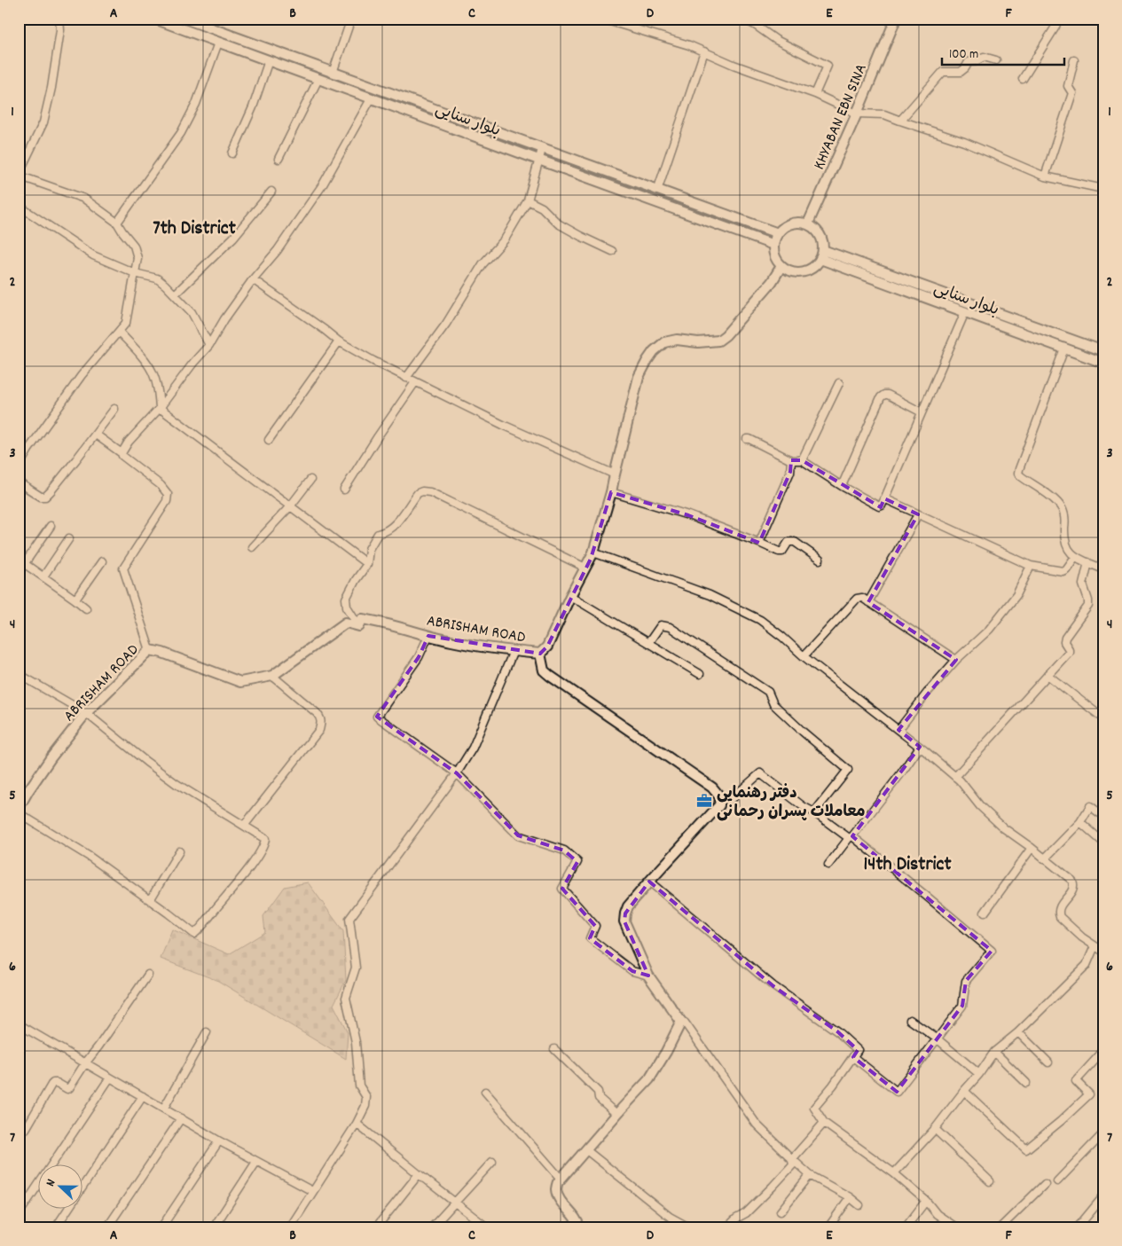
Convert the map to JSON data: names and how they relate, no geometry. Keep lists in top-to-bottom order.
{
  "streets": {
    "main road": ["KHYABAN EBN SINA", "بلوار سنایی", "ABRISHAM ROAD"]
  },
  "crossings": [
    ["KHYABAN EBN SINA", "بلوار سنایی"],
    ["KHYABAN EBN SINA", "ABRISHAM ROAD"],
    ["بلوار سنایی", "ABRISHAM ROAD"]
  ],
  "districts": ["7th District", "14th District"],
  "places": {
    "office": ["دفتر رهنمایی معاملات پسران رحمانی"]
  },
  "scale_bar": "100 m",
  "north": "left",
  "grid": {
    "columns": [
      "A",
      "B",
      "C",
      "D",
      "E",
      "F"
    ],
    "rows": [
      "1",
      "2",
      "3",
      "4",
      "5",
      "6",
      "7"
    ]
  }
}
